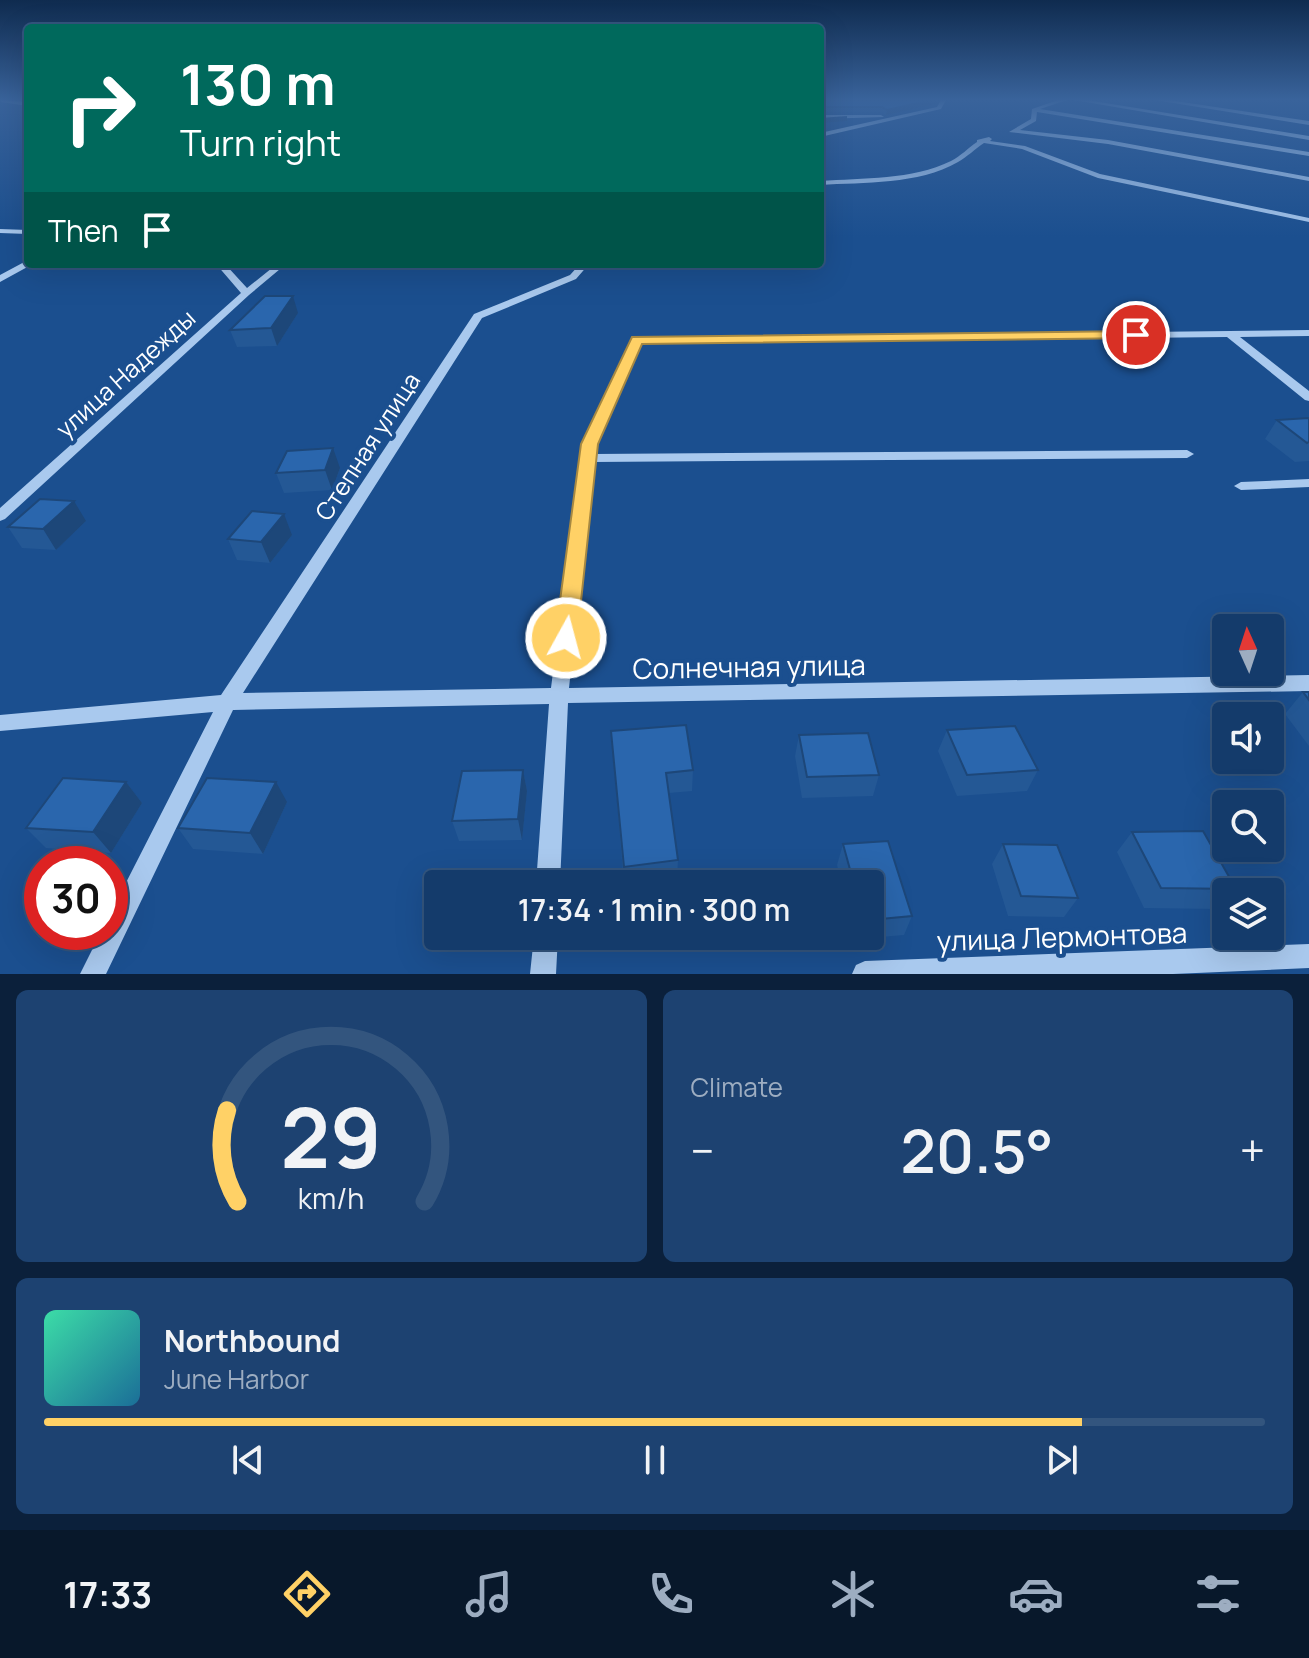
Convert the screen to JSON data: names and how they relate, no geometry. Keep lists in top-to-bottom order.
{
  "streets": {
    "street": [
      "улица Надежды",
      "Степная улица",
      "Солнечная улица",
      "улица Лермонтова"
    ]
  },
  "crossings": [
    ["Степная улица", "Солнечная улица"]
  ],
  "north": "top",
  "page": {
    "turn": ["130 m", "Turn right"],
    "then": "Then",
    "limit": "30",
    "trip": "17:34 · 1 min · 300 m",
    "tile": "Climate",
    "heat": ["−", "20.5°", "+"],
    "song": ["Northbound", "June Harbor"],
    "tabs": "17:33",
    "gauge": ["29", "km/h"]
  }
}
